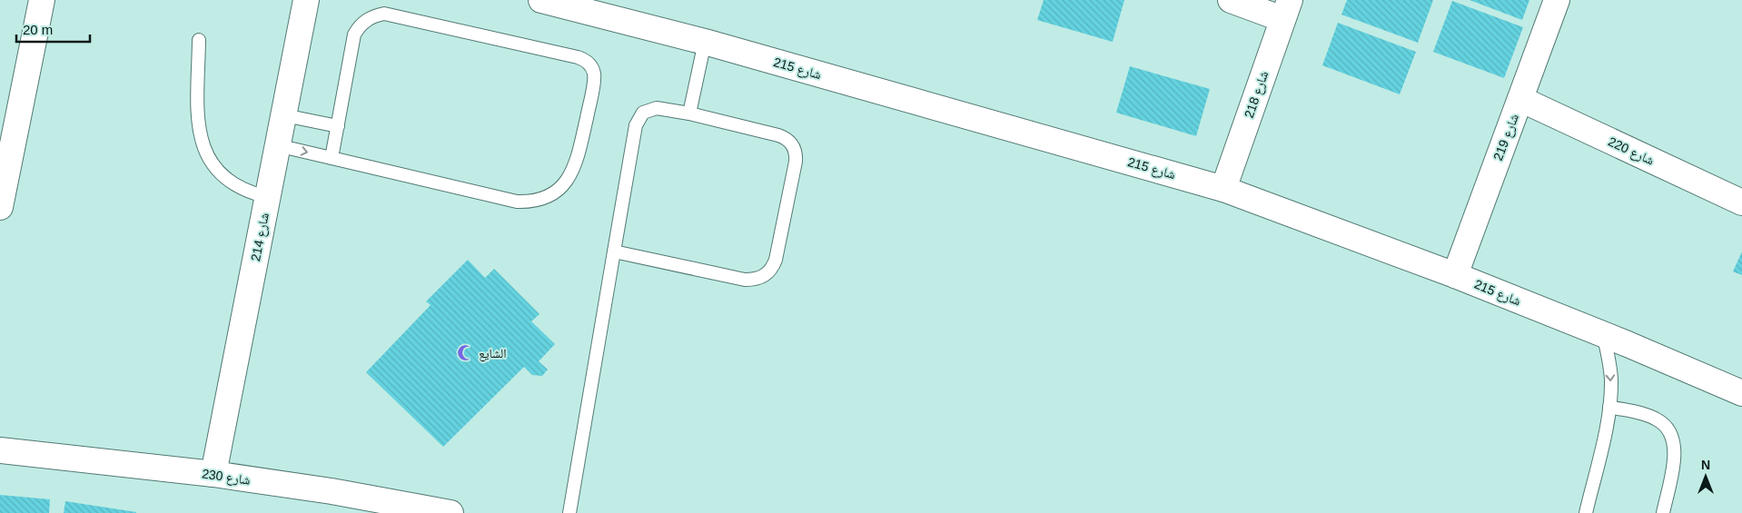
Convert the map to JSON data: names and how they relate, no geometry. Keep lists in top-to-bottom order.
{
  "streets": {
    "street": [
      "شارع 215",
      "شارع 218",
      "شارع 219",
      "شارع 220",
      "شارع 214",
      "شارع 230"
    ]
  },
  "crossings": [
    ["شارع 215", "شارع 218"],
    ["شارع 215", "شارع 219"],
    ["شارع 219", "شارع 220"],
    ["شارع 214", "شارع 230"]
  ],
  "places": {
    "mosque": ["الشايع"]
  },
  "scale_bar": "20 m",
  "north": "top"
}
